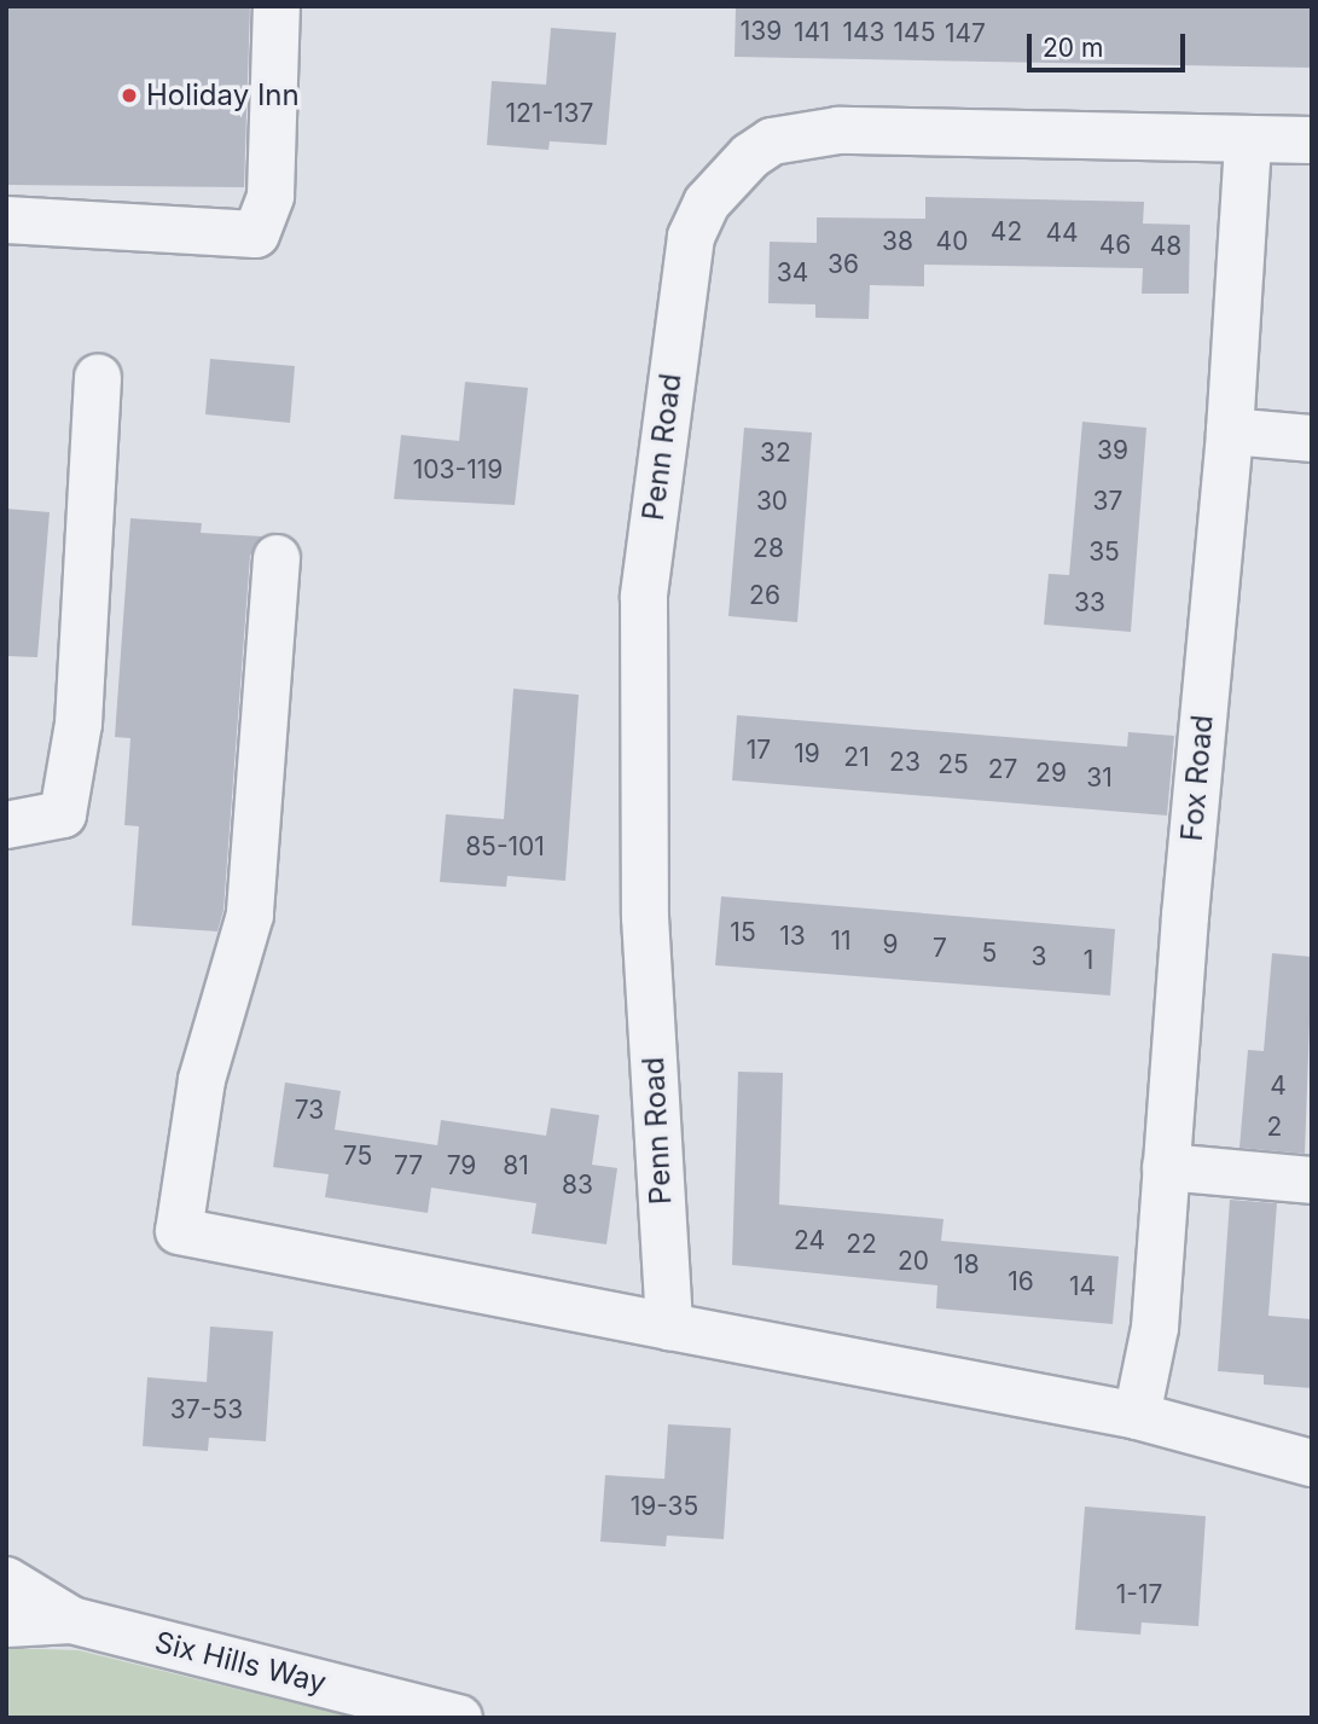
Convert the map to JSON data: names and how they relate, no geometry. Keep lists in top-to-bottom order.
{
  "streets": {
    "street": ["Penn Road", "Fox Road", "Six Hills Way"]
  },
  "crossings": [
    ["Penn Road", "Fox Road"]
  ],
  "places": ["Holiday Inn"],
  "house_numbers": [
    "139",
    "141",
    "143",
    "145",
    "147",
    "121-137",
    "42",
    "44",
    "38",
    "40",
    "46",
    "48",
    "36",
    "34",
    "39",
    "32",
    "103-119",
    "30",
    "37",
    "28",
    "35",
    "26",
    "33",
    "17",
    "19",
    "21",
    "23",
    "25",
    "27",
    "29",
    "31",
    "85-101",
    "15",
    "13",
    "11",
    "9",
    "7",
    "5",
    "3",
    "1",
    "4",
    "73",
    "2",
    "75",
    "77",
    "79",
    "81",
    "83",
    "24",
    "22",
    "20",
    "18",
    "16",
    "14",
    "37-53",
    "19-35",
    "1-17"
  ],
  "scale_bar": "20 m"
}
